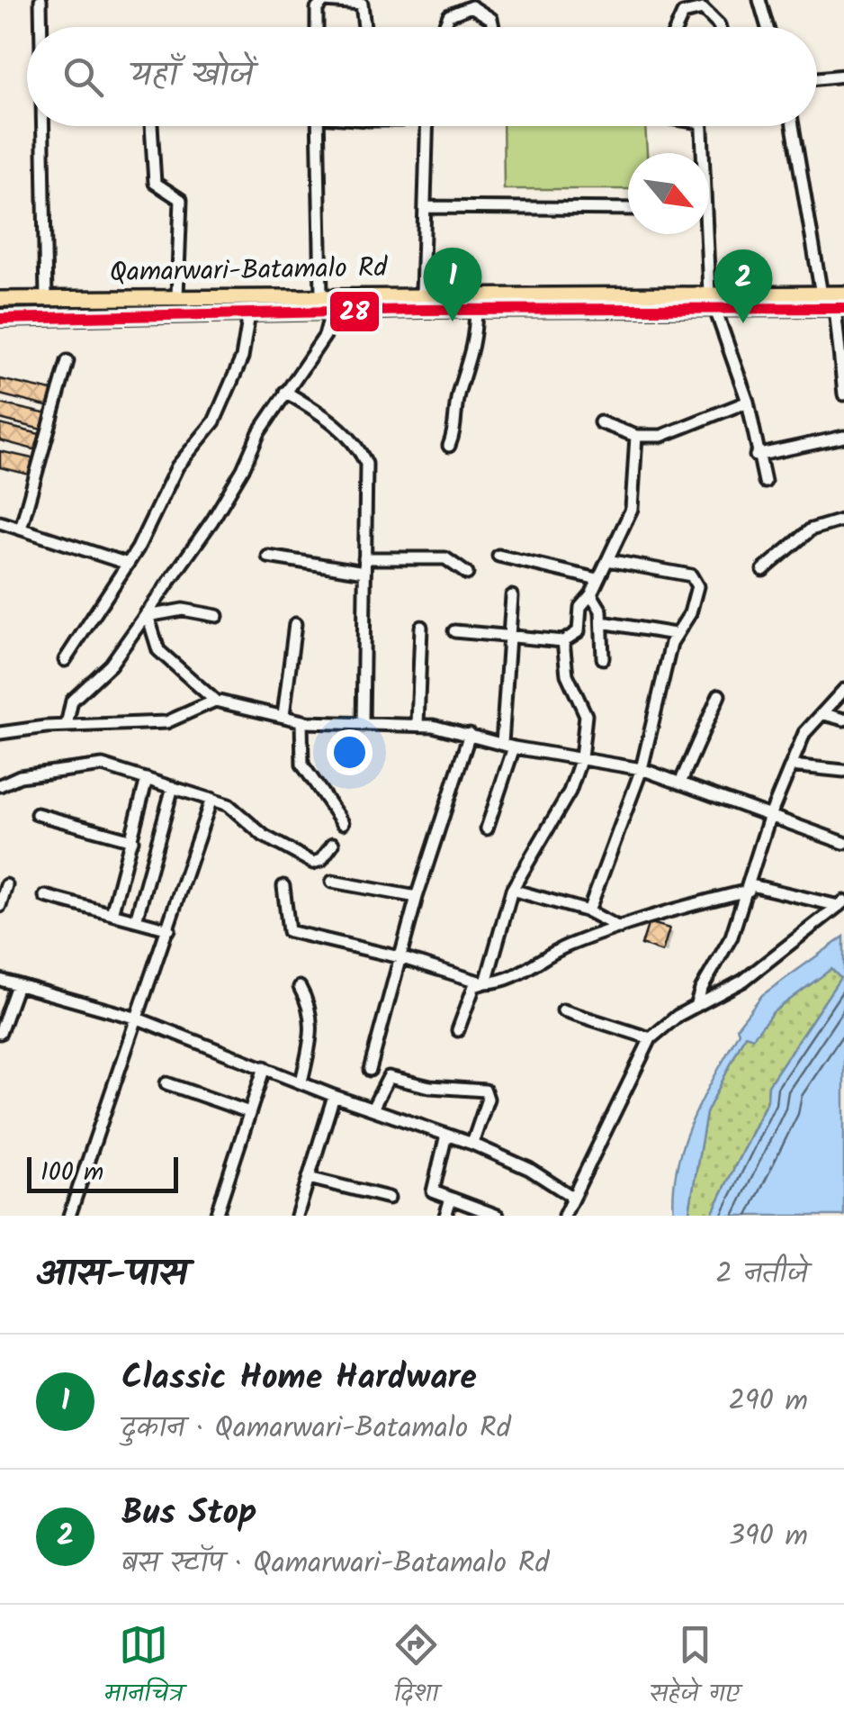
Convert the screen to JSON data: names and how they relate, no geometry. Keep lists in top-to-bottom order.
{
  "streets": {
    "main road": ["Qamarwari-Batamalo Rd"]
  },
  "lines": ["transit line 28"],
  "scale_bar": "100 m",
  "north": "bottom right",
  "page": {
    "search": "यहाँ खोजें",
    "pins": ["1", "2"],
    "scale": "100 m",
    "heading": ["आस-पास", "2 नतीजे"],
    "list": [
      {
        "mark": "1",
        "name": "Classic Home Hardware",
        "note": "दुकान · Qamarwari-Batamalo Rd",
        "value": "290 m"
      },
      {
        "mark": "2",
        "name": "Bus Stop",
        "note": "बस स्टॉप · Qamarwari-Batamalo Rd",
        "value": "390 m"
      }
    ],
    "nav": ["मानचित्र", "दिशा", "सहेजे गए"]
  }
}
